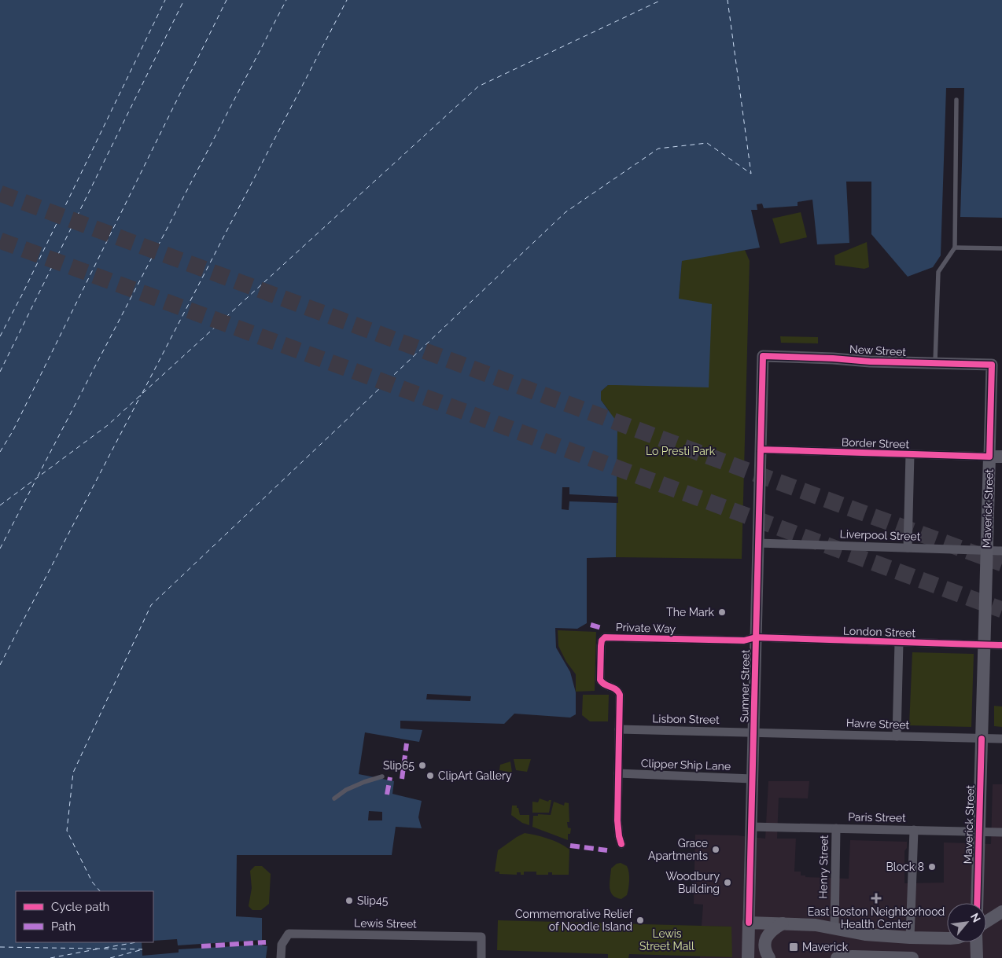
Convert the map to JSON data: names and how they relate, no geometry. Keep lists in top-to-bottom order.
{
  "streets": {
    "main road": ["Maverick Street", "Sumner Street"],
    "street": [
      "New Street",
      "Border Street",
      "Liverpool Street",
      "Private Way",
      "London Street",
      "Lisbon Street",
      "Havre Street",
      "Clipper Ship Lane",
      "Paris Street",
      "Henry Street",
      "Lewis Street"
    ]
  },
  "crossings": [
    ["New Street", "Maverick Street"],
    ["New Street", "Sumner Street"],
    ["Border Street", "Maverick Street"],
    ["Border Street", "Sumner Street"],
    ["Maverick Street", "Liverpool Street"],
    ["Maverick Street", "London Street"],
    ["Maverick Street", "Havre Street"],
    ["Maverick Street", "Paris Street"],
    ["Liverpool Street", "Sumner Street"],
    ["Private Way", "London Street"],
    ["Private Way", "Sumner Street"],
    ["Private Way", "Lisbon Street"],
    ["London Street", "Sumner Street"],
    ["Sumner Street", "Lisbon Street"],
    ["Sumner Street", "Havre Street"],
    ["Sumner Street", "Clipper Ship Lane"],
    ["Sumner Street", "Paris Street"],
    ["Lisbon Street", "Havre Street"],
    ["Paris Street", "Henry Street"]
  ],
  "parks": ["Lo Presti Park", "Lewis Street Mall"],
  "places": {
    "other": [
      "The Mark",
      "Slip65",
      "ClipArt Gallery",
      "Grace Apartments",
      "Block 8",
      "Woodbury Building",
      "Slip45",
      "Commemorative Relief of Noodle Island"
    ],
    "health": ["East Boston Neighborhood Health Center"],
    "transit": ["Maverick"]
  },
  "legend": ["Cycle path", "Path"],
  "north": "top right"
}
